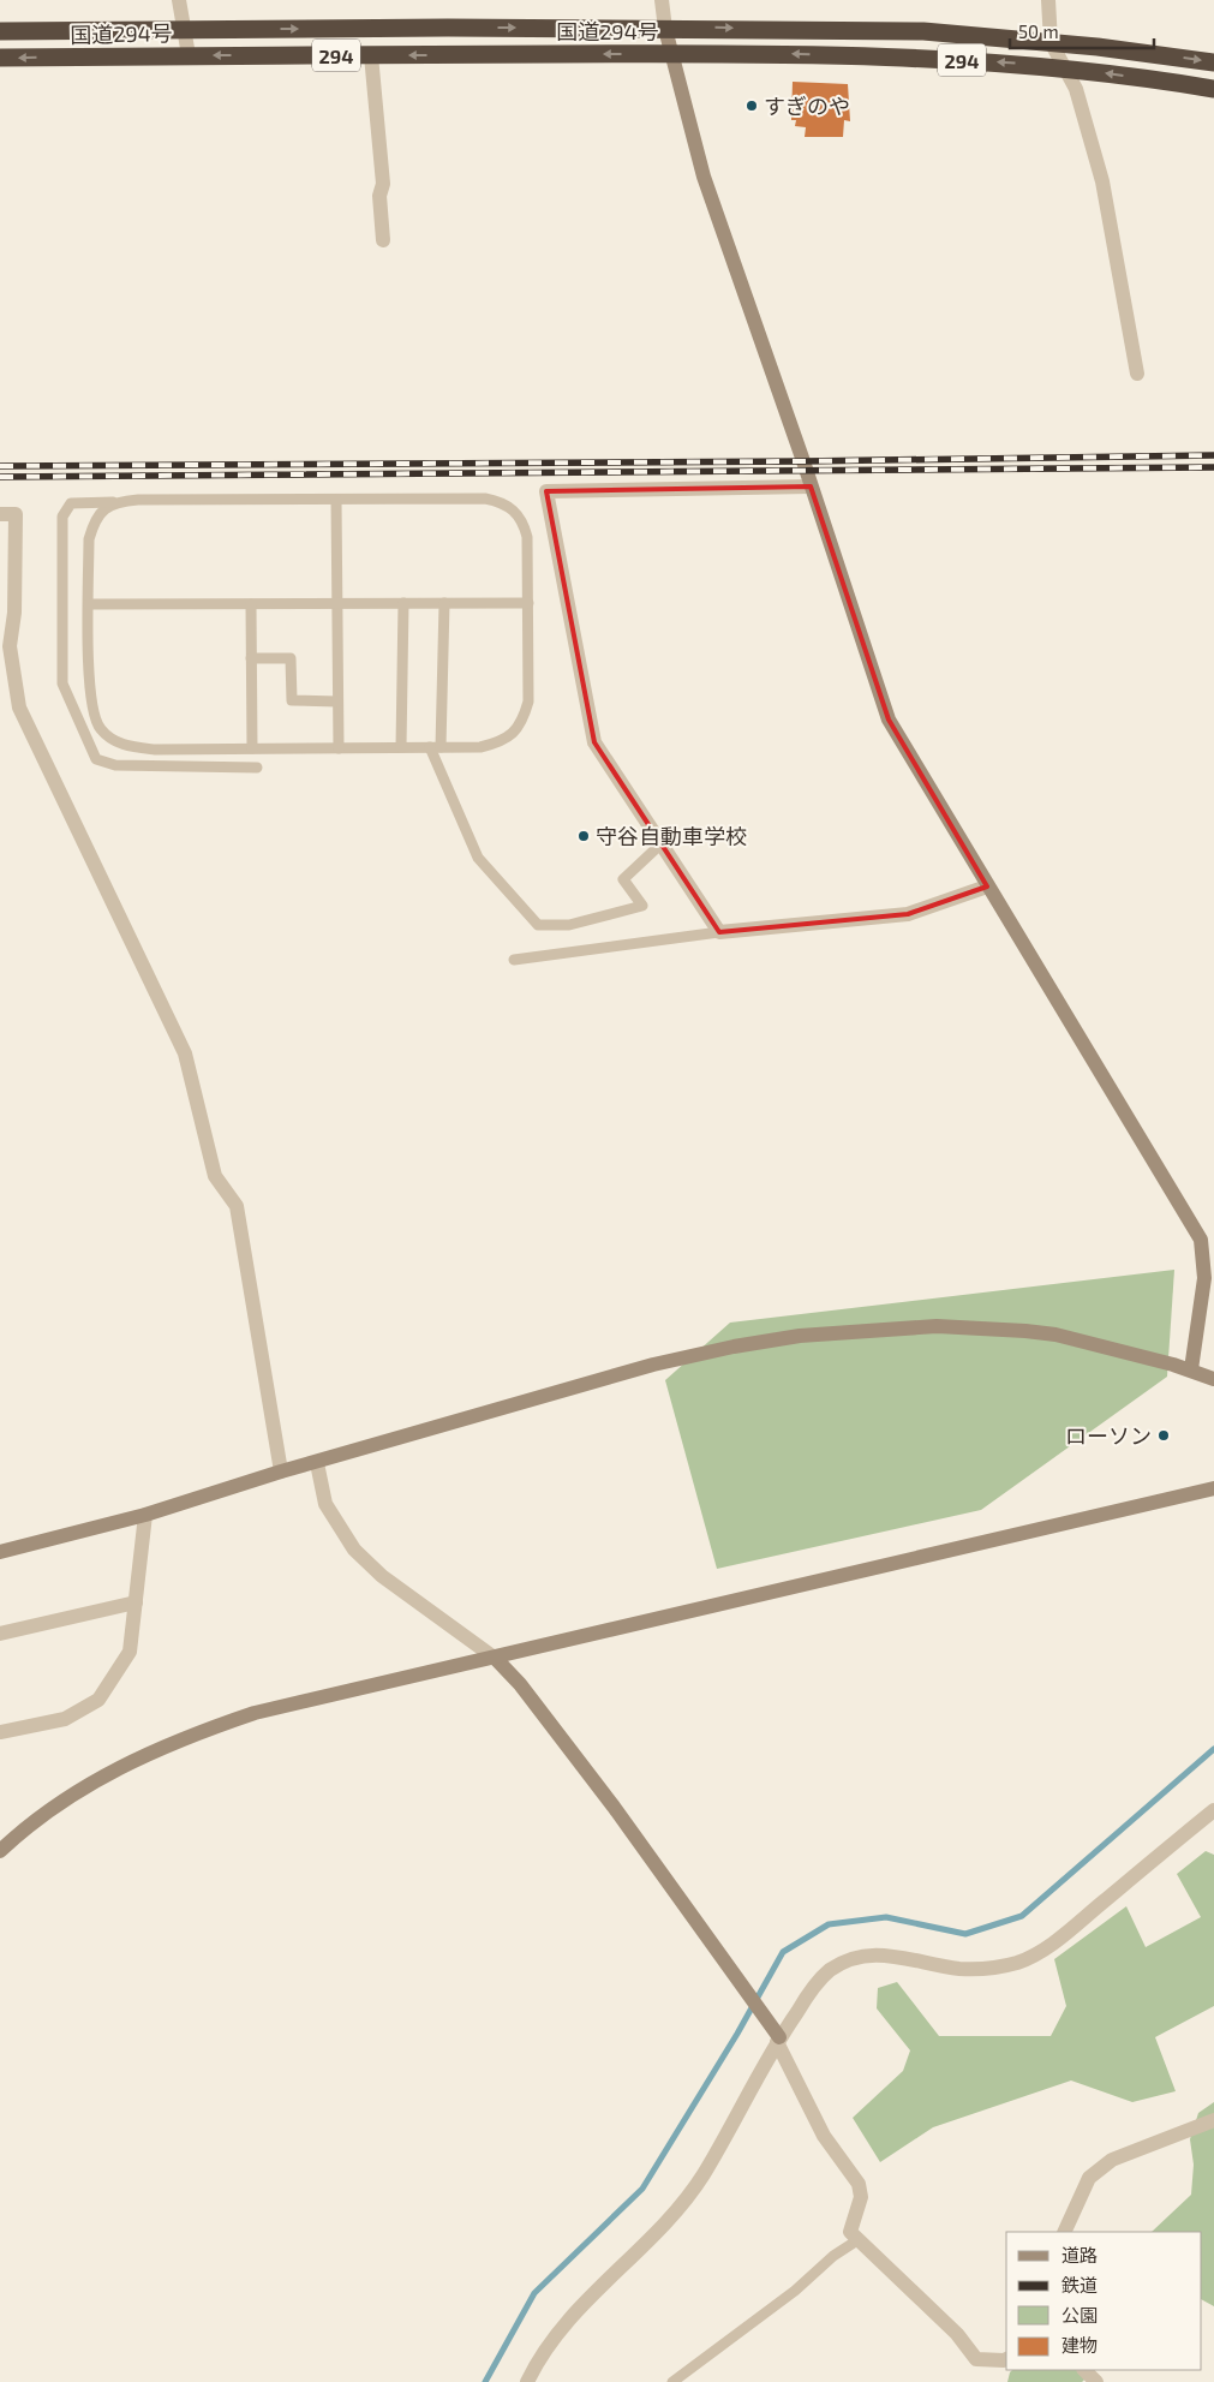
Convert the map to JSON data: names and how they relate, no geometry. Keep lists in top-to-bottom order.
{
  "streets": {
    "highway": ["国道294号", "294"]
  },
  "places": ["すぎのや", "守谷自動車学校", "ローソン"],
  "legend": [
    "道路",
    "鉄道",
    "公園",
    "建物"
  ],
  "scale_bar": "50 m"
}
